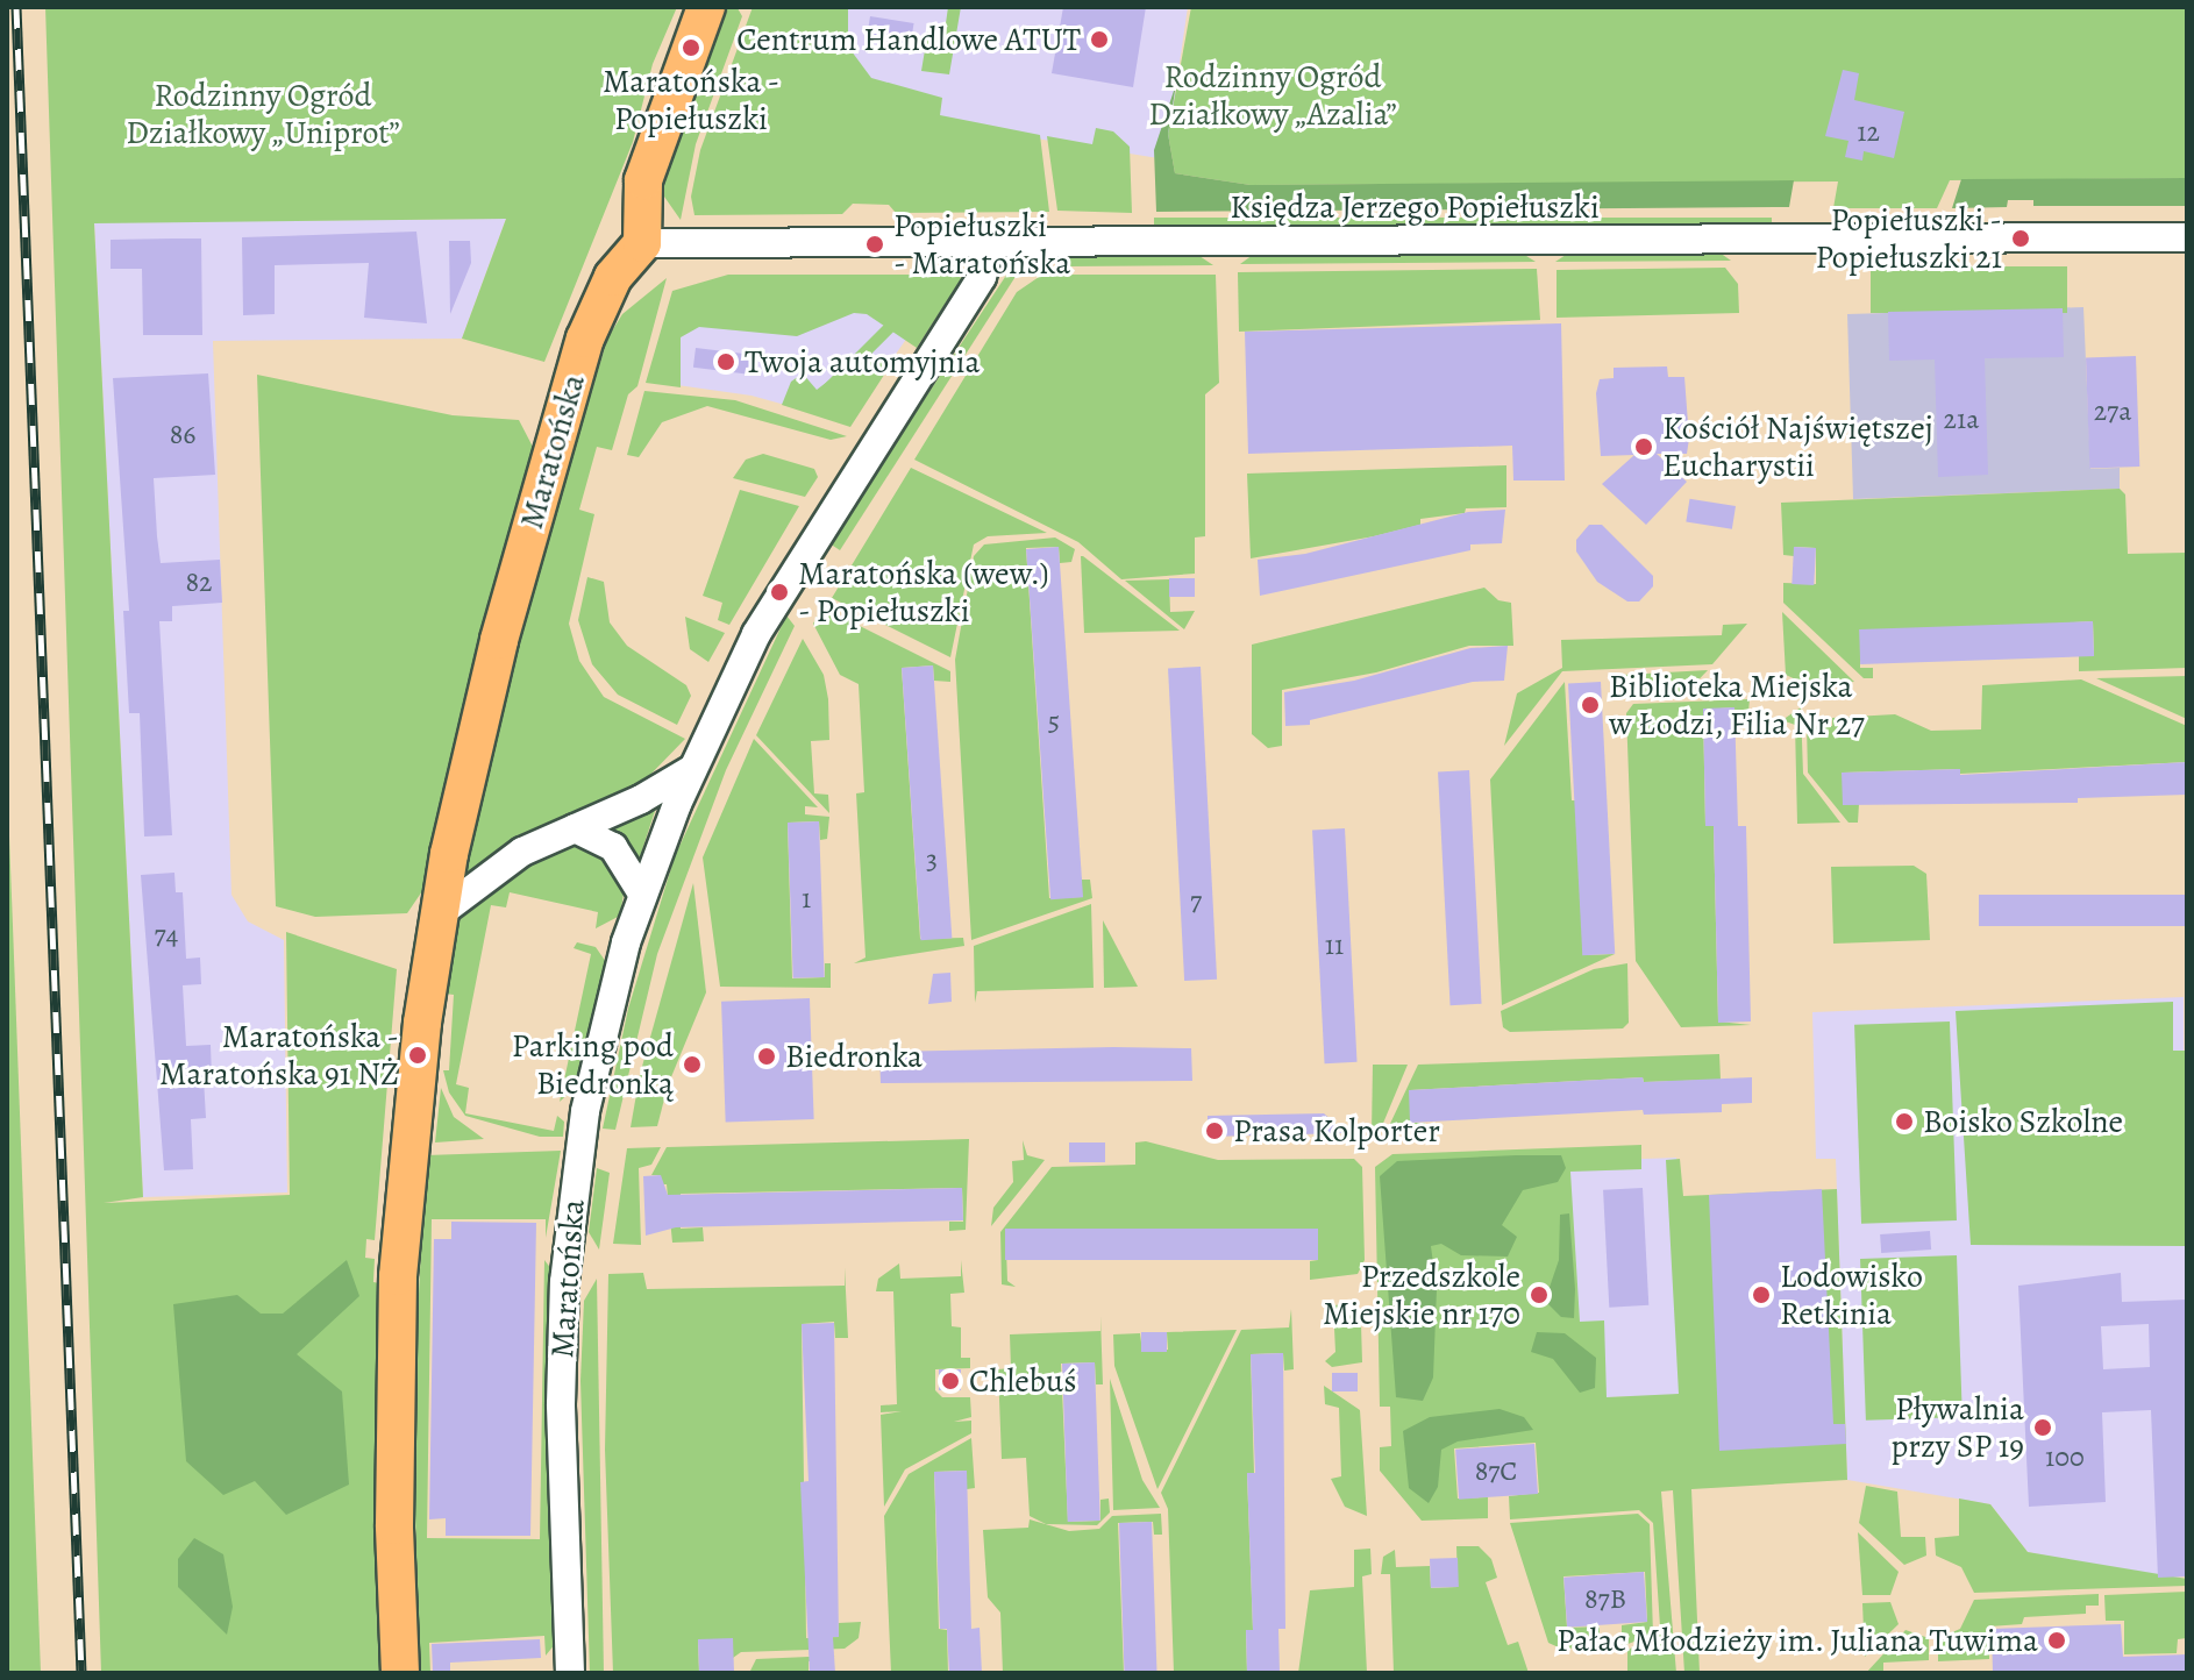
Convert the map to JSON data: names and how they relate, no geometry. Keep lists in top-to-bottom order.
{
  "streets": {
    "main road": ["Maratońska"],
    "street": ["Księdza Jerzego Popiełuszki"]
  },
  "crossings": [
    ["Księdza Jerzego Popiełuszki", "Maratońska"]
  ],
  "parks": ["Rodzinny Ogród Działkowy „Azalia”", "Rodzinny Ogród Działkowy „Uniprot”"],
  "places": [
    "Centrum Handlowe ATUT",
    "Maratońska - Popiełuszki",
    "Popiełuszki - Popiełuszki 21",
    "Popiełuszki - Maratońska",
    "Twoja automyjnia",
    "Kościół Najświętszej Eucharystii",
    "Maratońska (wew.) - Popiełuszki",
    "Biblioteka Miejska w Łodzi, Filia Nr 27",
    "Maratońska - Maratońska 91 NŻ",
    "Biedronka",
    "Parking pod Biedronką",
    "Boisko Szkolne",
    "Prasa Kolporter",
    "Przedszkole Miejskie nr 170",
    "Lodowisko Retkinia",
    "Chlebuś",
    "Pływalnia przy SP 19",
    "Pałac Młodzieży im. Juliana Tuwima"
  ],
  "house_numbers": [
    "12",
    "27a",
    "21a",
    "86",
    "82",
    "5",
    "3",
    "1",
    "7",
    "74",
    "11",
    "100",
    "87C",
    "87B"
  ]
}
